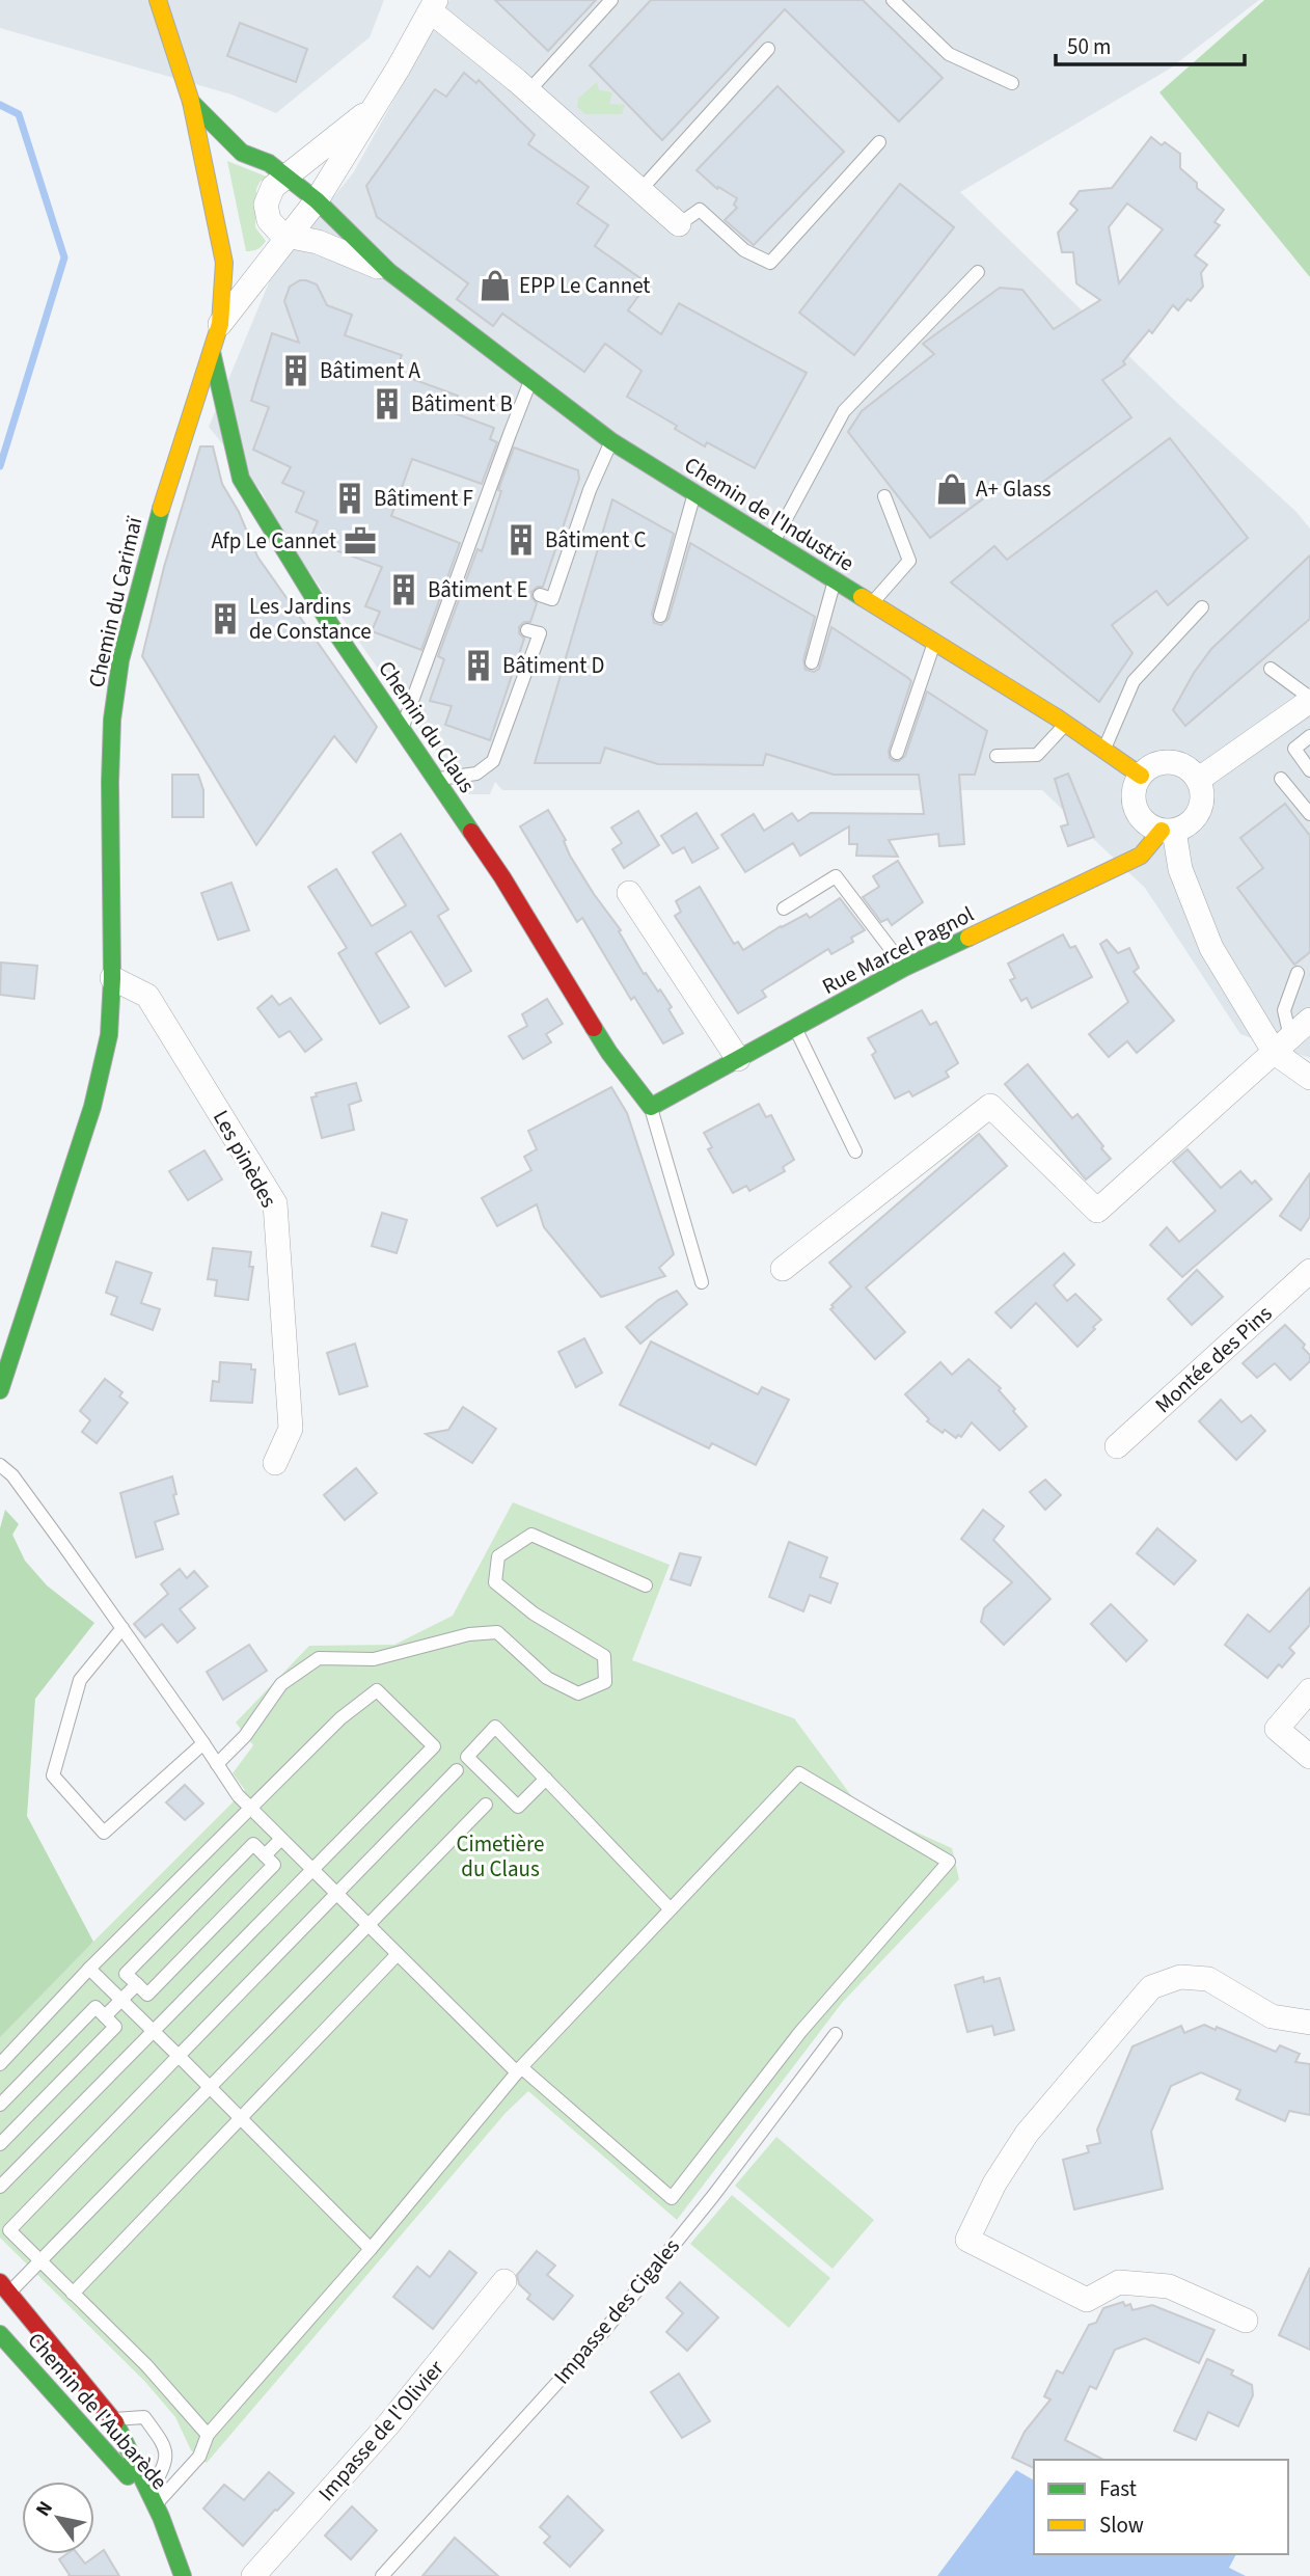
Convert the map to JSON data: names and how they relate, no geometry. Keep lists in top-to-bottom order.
{
  "streets": {
    "street": [
      "Chemin de l'Industrie",
      "Chemin du Carimaï",
      "Chemin du Claus",
      "Rue Marcel Pagnol",
      "Les pinèdes",
      "Montée des Pins",
      "Chemin de l'Aubarède",
      "Impasse de l'Olivier"
    ],
    "lane": ["Impasse des Cigales"]
  },
  "crossings": [
    ["Chemin de l'Industrie", "Chemin du Carimaï"],
    ["Chemin de l'Industrie", "Rue Marcel Pagnol"],
    ["Chemin du Carimaï", "Chemin du Claus"],
    ["Chemin du Carimaï", "Les pinèdes"],
    ["Chemin du Claus", "Rue Marcel Pagnol"]
  ],
  "parks": ["Cimetière du Claus"],
  "places": {
    "shop": ["EPP Le Cannet", "A+ Glass"],
    "building": [
      "Bâtiment A",
      "Bâtiment B",
      "Bâtiment F",
      "Bâtiment C",
      "Bâtiment E",
      "Les Jardins de Constance",
      "Bâtiment D"
    ],
    "office": ["Afp Le Cannet"]
  },
  "legend": ["Fast", "Slow"],
  "scale_bar": "50 m",
  "north": "top left"
}
